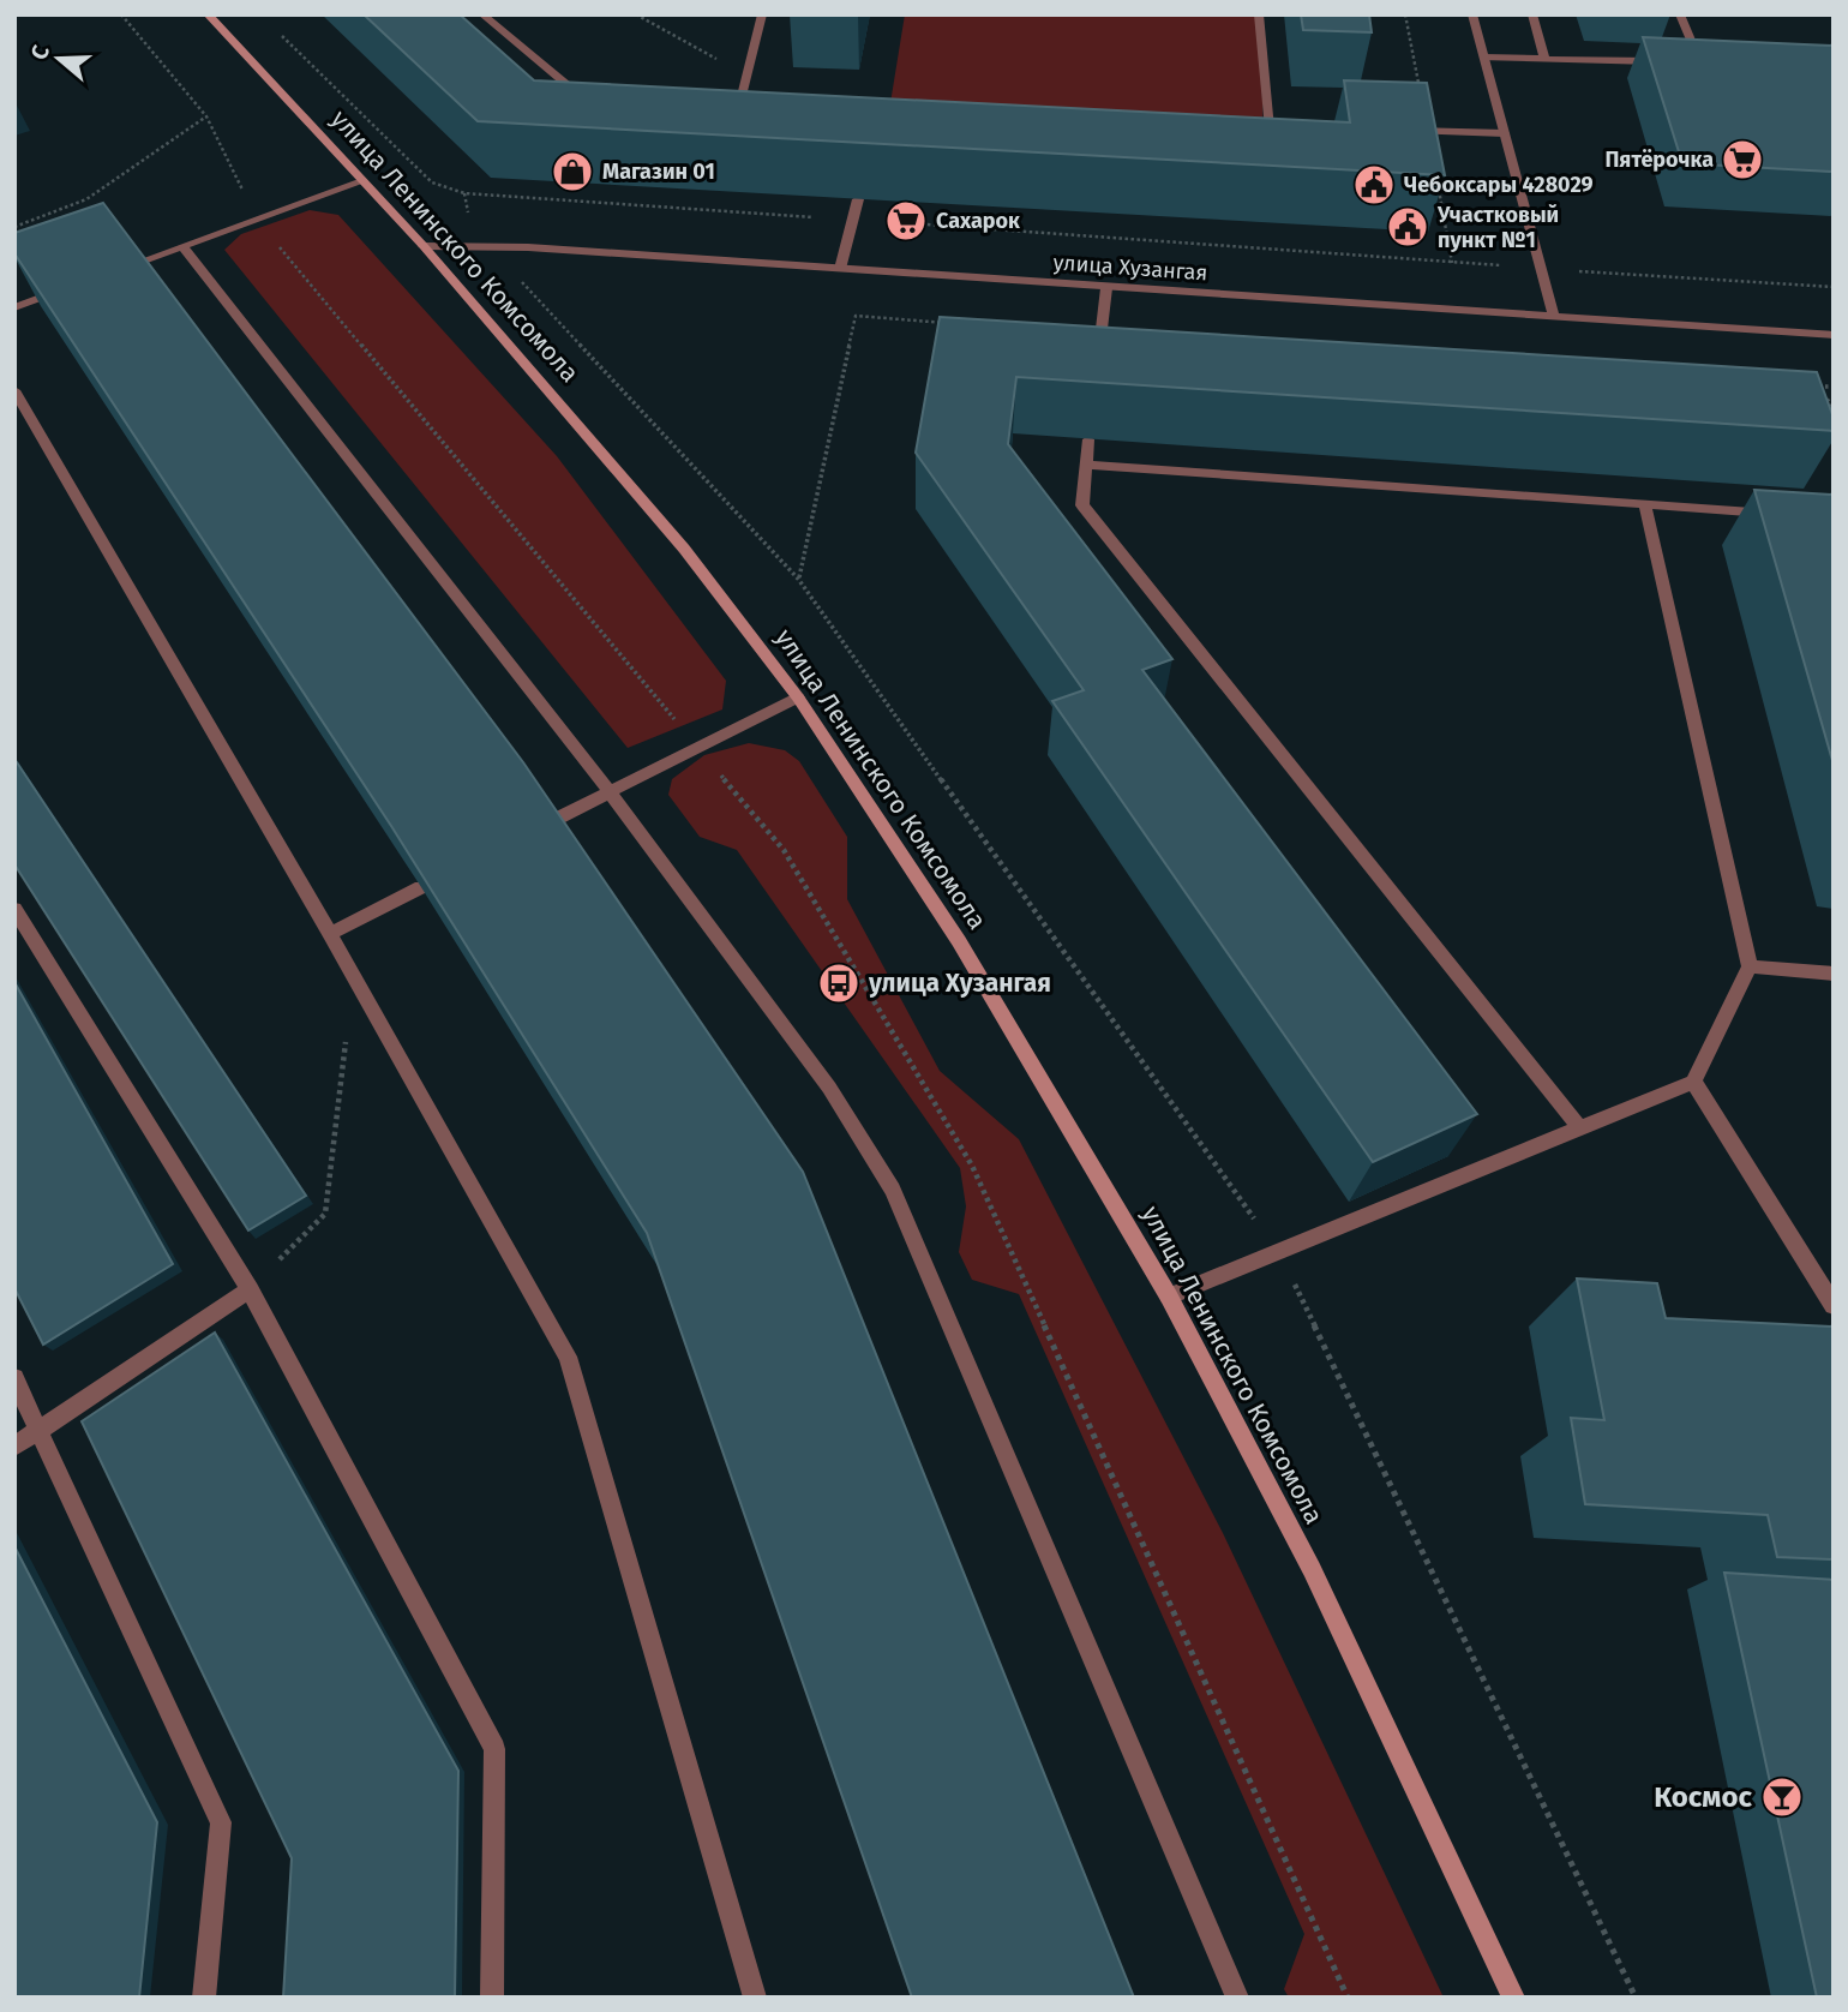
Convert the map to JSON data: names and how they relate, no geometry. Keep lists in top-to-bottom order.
{
  "streets": {
    "main road": ["улица Ленинского Комсомола"],
    "street": ["улица Хузангая"]
  },
  "crossings": [
    ["улица Ленинского Комсомола", "улица Хузангая"]
  ],
  "places": {
    "supermarket": ["Пятёрочка", "Сахарок"],
    "shop": ["Магазин 01"],
    "public building": ["Чебоксары 428029", "Участковый пункт №1"],
    "bus stop": ["улица Хузангая"],
    "bar": ["Космос"]
  },
  "north": "left"
}
